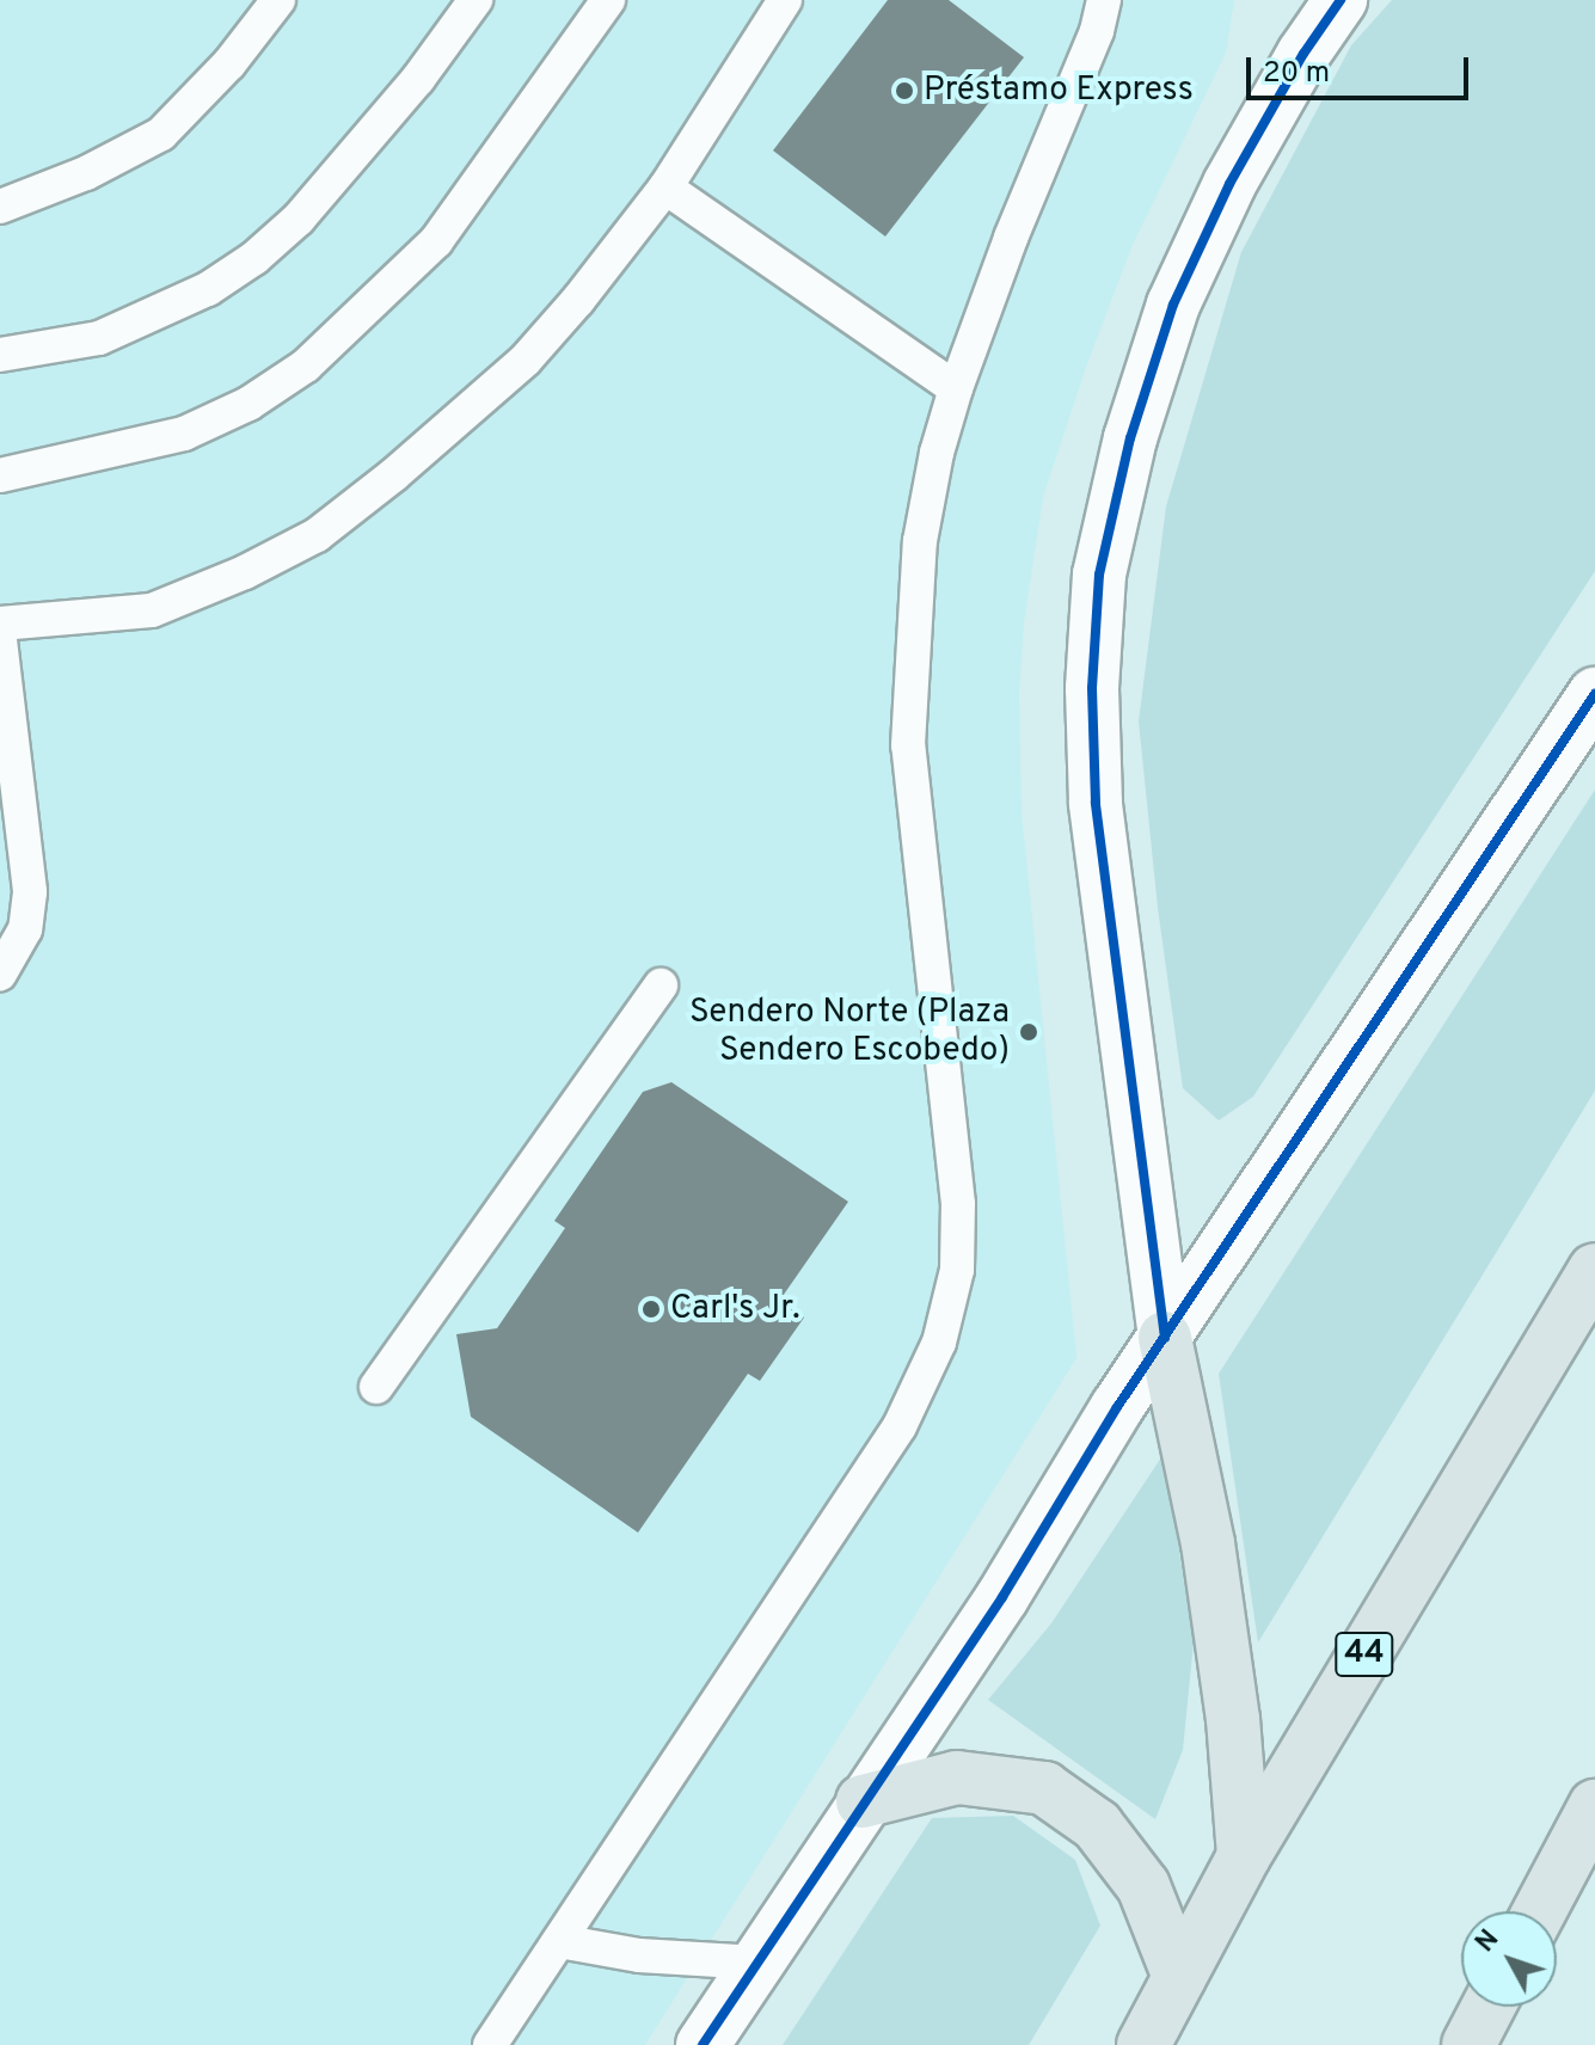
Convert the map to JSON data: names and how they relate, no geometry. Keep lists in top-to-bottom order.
{
  "streets": {
    "main road": ["44"]
  },
  "places": ["Préstamo Express", "Sendero Norte (Plaza Sendero Escobedo)", "Carl's Jr."],
  "scale_bar": "20 m",
  "north": "top left"
}
